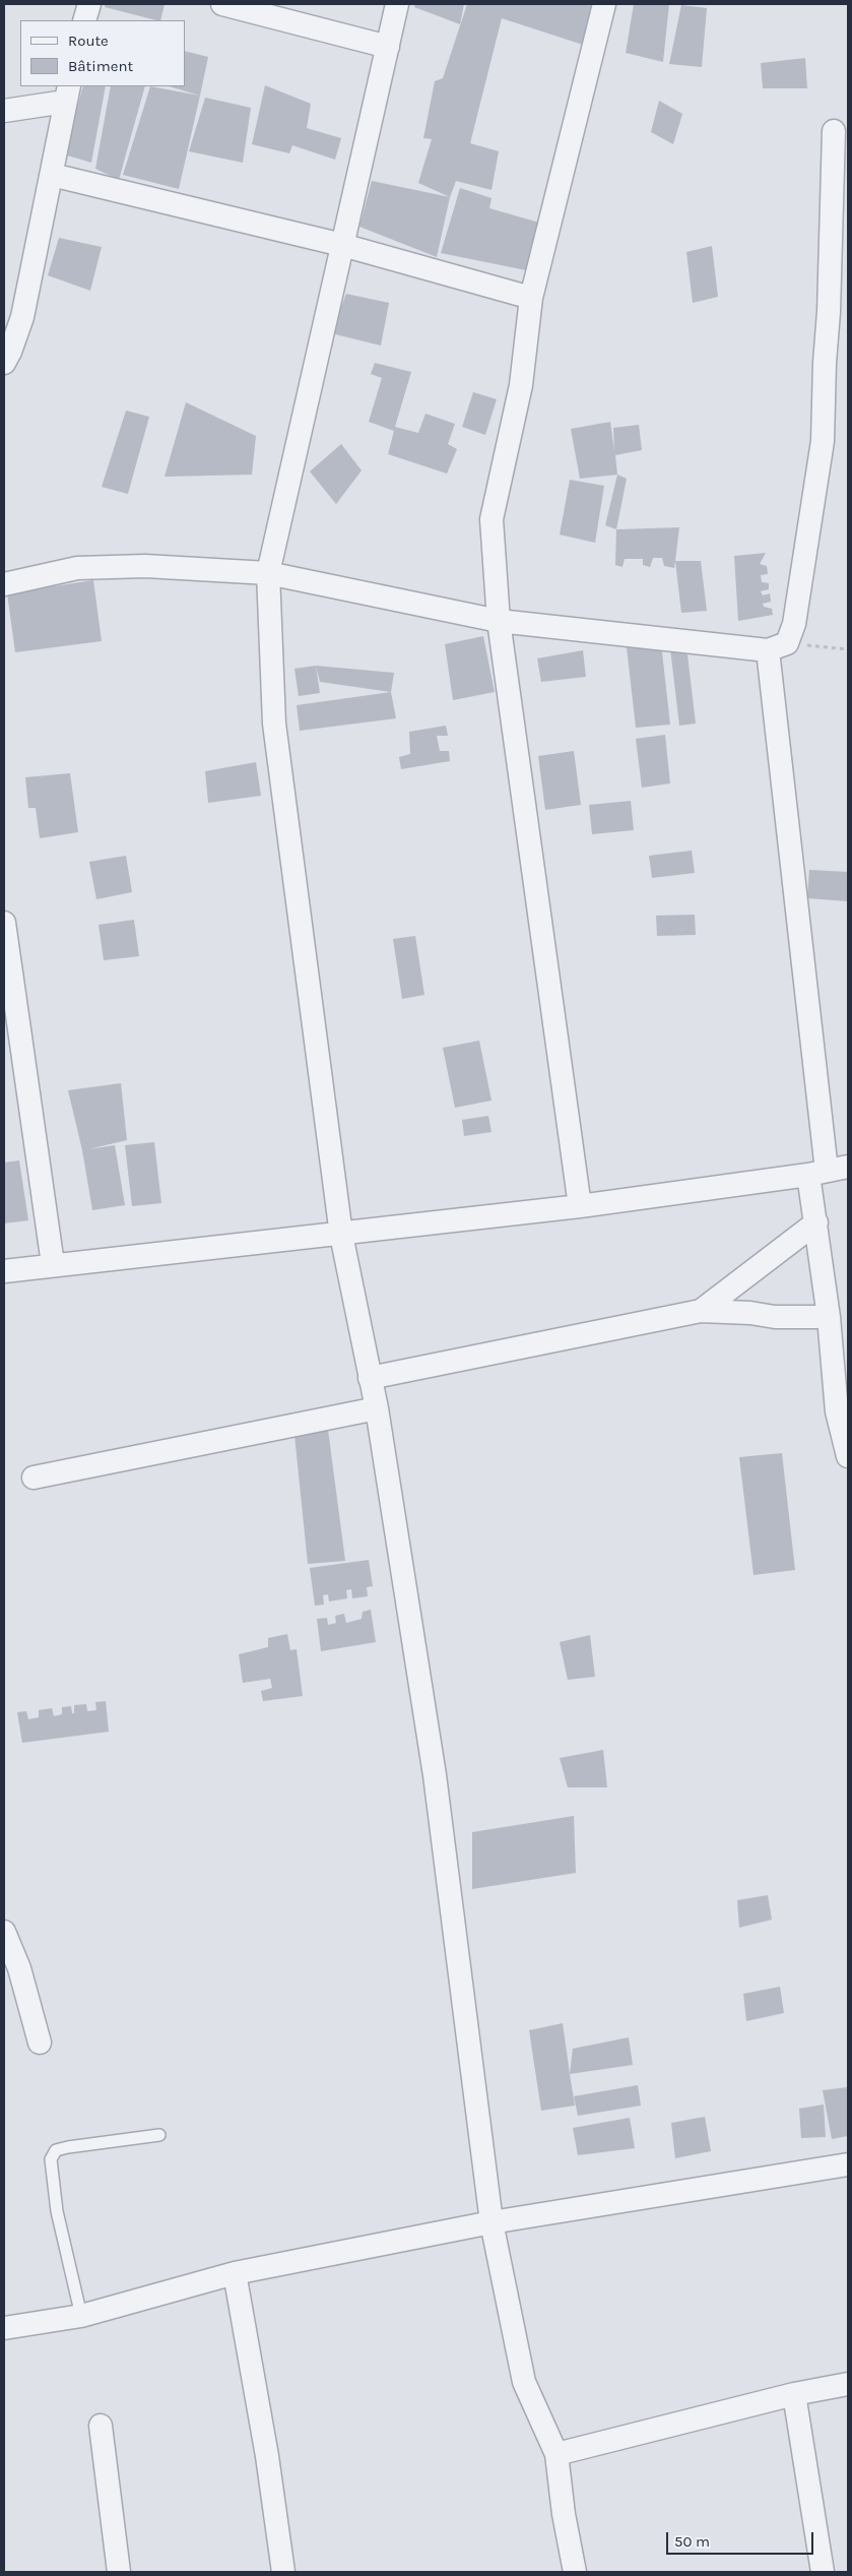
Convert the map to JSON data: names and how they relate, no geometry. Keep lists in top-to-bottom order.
{
  "legend": ["Route", "Bâtiment"],
  "scale_bar": "50 m"
}
